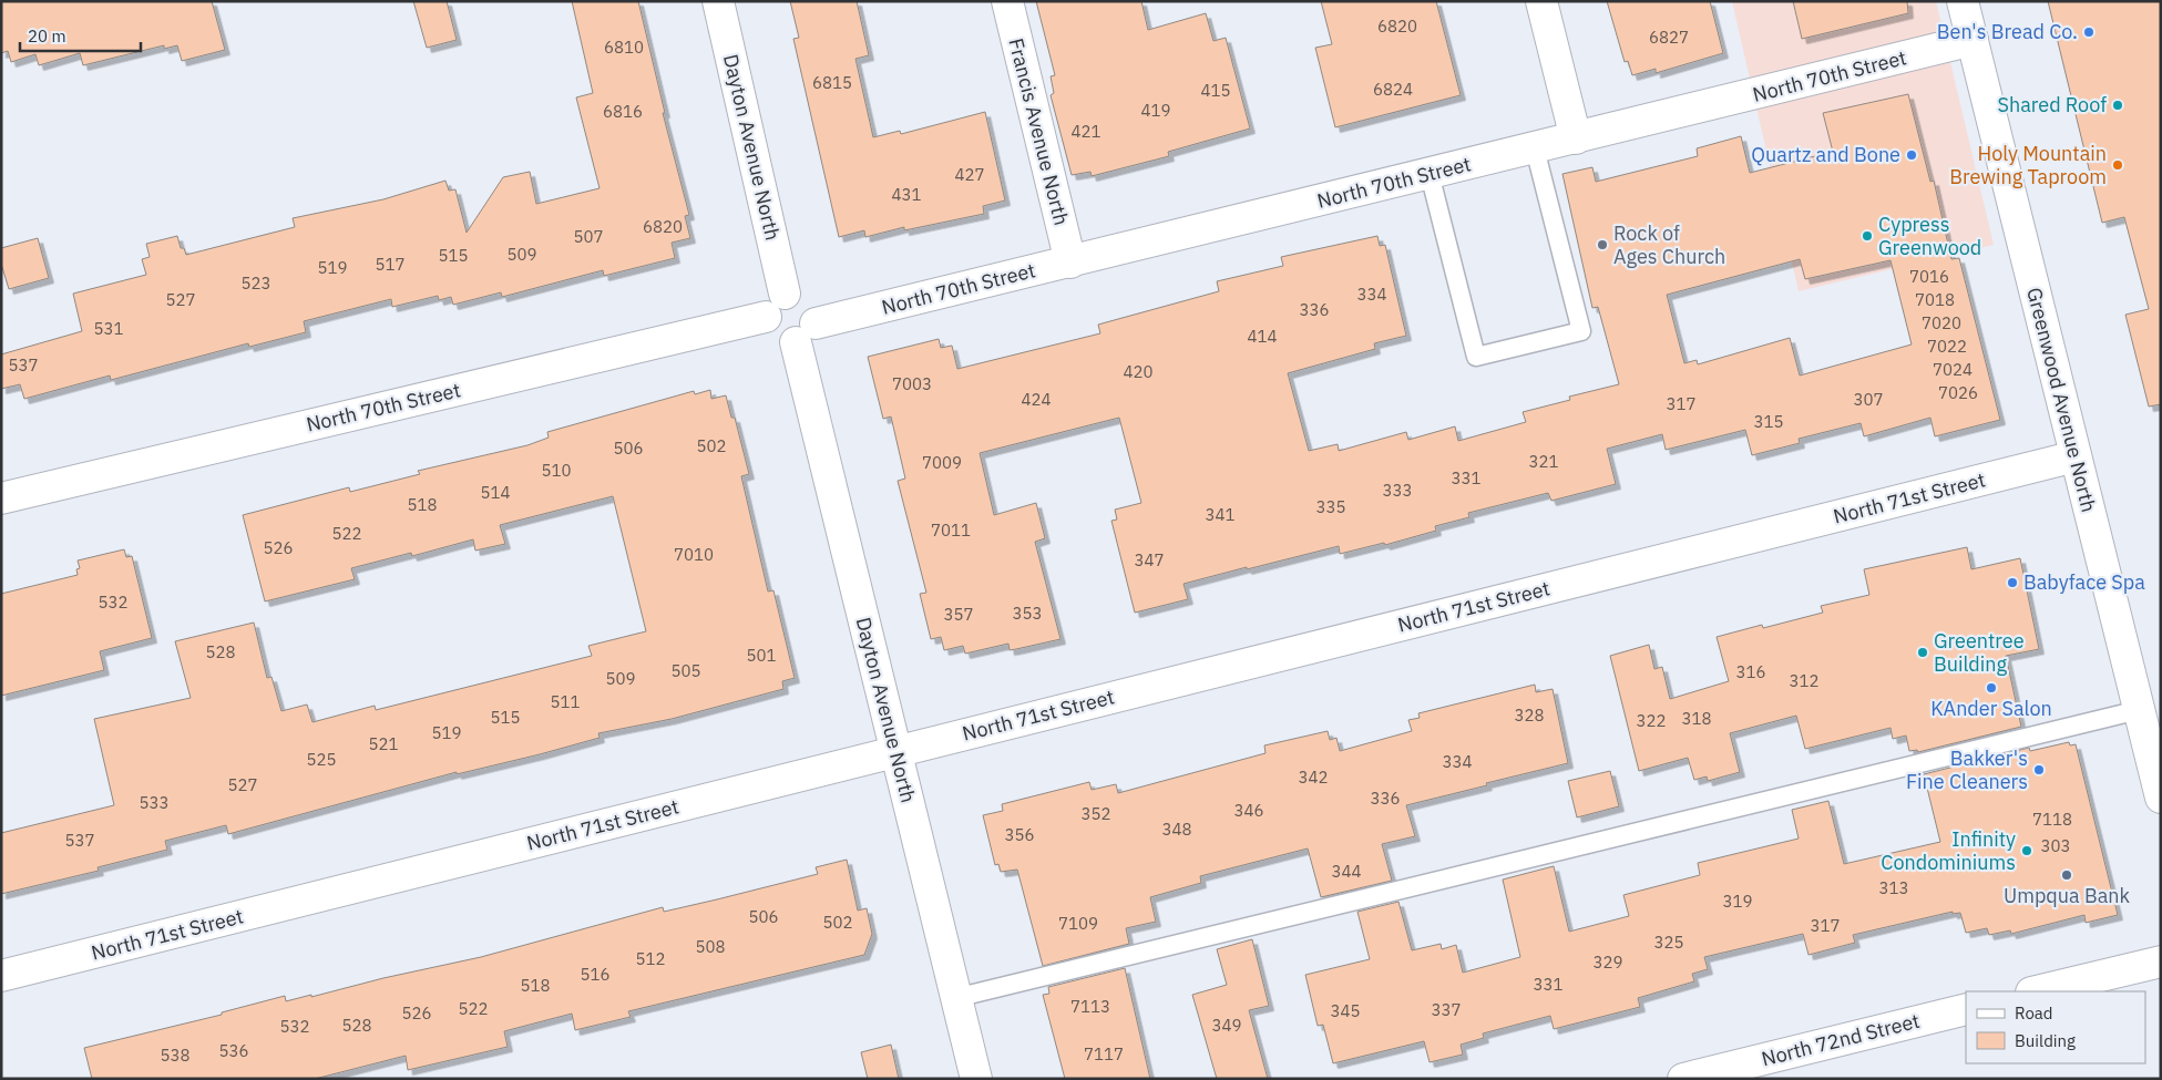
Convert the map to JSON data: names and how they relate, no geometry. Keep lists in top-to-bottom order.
{
  "streets": {
    "street": [
      "North 70th Street",
      "Francis Avenue North",
      "Dayton Avenue North",
      "Greenwood Avenue North",
      "North 71st Street",
      "North 72nd Street"
    ]
  },
  "crossings": [
    ["North 70th Street", "Francis Avenue North"],
    ["North 70th Street", "Dayton Avenue North"],
    ["North 70th Street", "Greenwood Avenue North"],
    ["Dayton Avenue North", "North 71st Street"],
    ["Greenwood Avenue North", "North 71st Street"]
  ],
  "places": [
    "Ben's Bread Co.",
    "Shared Roof",
    "Quartz and Bone",
    "Holy Mountain Brewing Taproom",
    "Cypress Greenwood",
    "Rock of Ages Church",
    "Babyface Spa",
    "Greentree Building",
    "KAnder Salon",
    "Bakker's Fine Cleaners",
    "Infinity Condominiums",
    "Umpqua Bank"
  ],
  "house_numbers": [
    "6820",
    "6827",
    "6810",
    "6815",
    "6824",
    "415",
    "419",
    "6816",
    "421",
    "427",
    "431",
    "6820",
    "507",
    "509",
    "515",
    "517",
    "519",
    "7016",
    "523",
    "334",
    "527",
    "7018",
    "336",
    "7020",
    "531",
    "414",
    "7022",
    "537",
    "7024",
    "420",
    "7003",
    "7026",
    "424",
    "307",
    "317",
    "315",
    "502",
    "506",
    "321",
    "7009",
    "510",
    "331",
    "333",
    "514",
    "518",
    "335",
    "341",
    "7011",
    "522",
    "526",
    "7010",
    "347",
    "532",
    "353",
    "357",
    "528",
    "501",
    "505",
    "316",
    "509",
    "312",
    "511",
    "328",
    "515",
    "318",
    "322",
    "519",
    "521",
    "525",
    "334",
    "342",
    "527",
    "336",
    "533",
    "346",
    "352",
    "7118",
    "348",
    "356",
    "537",
    "303",
    "344",
    "313",
    "319",
    "506",
    "502",
    "7109",
    "317",
    "325",
    "508",
    "512",
    "329",
    "516",
    "331",
    "518",
    "7113",
    "522",
    "337",
    "345",
    "526",
    "528",
    "349",
    "532",
    "536",
    "7117",
    "538"
  ],
  "legend": ["Road", "Building"],
  "scale_bar": "20 m"
}
